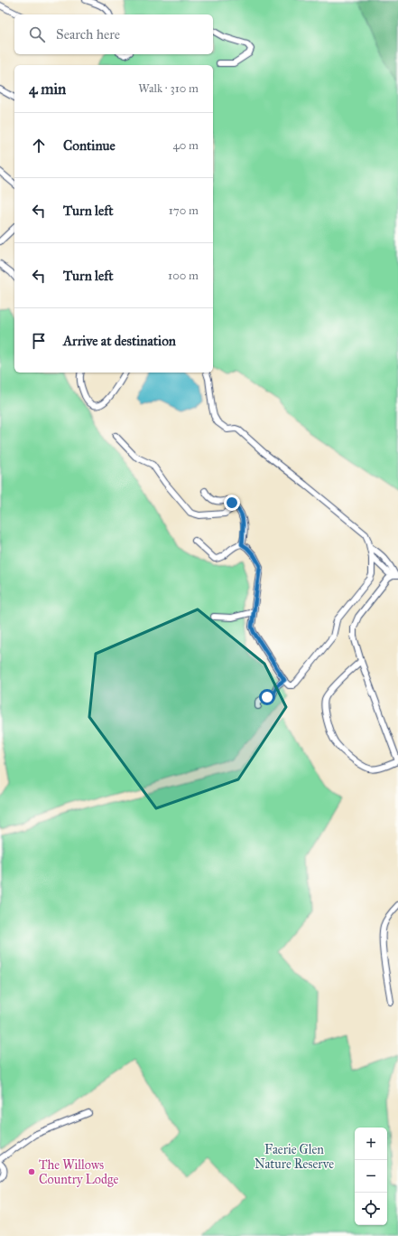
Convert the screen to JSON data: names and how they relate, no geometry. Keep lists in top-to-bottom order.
{
  "parks": ["Faerie Glen Nature Reserve"],
  "places": ["The Willows Country Lodge"],
  "page": {
    "search": "Search here",
    "heading": ["4 min", "Walk · 310 m"],
    "list": [
      ["Continue", "40 m"],
      ["Turn left", "170 m"],
      ["Turn left", "100 m"],
      "Arrive at destination"
    ],
    "map_buttons": ["+", "−"]
  }
}
